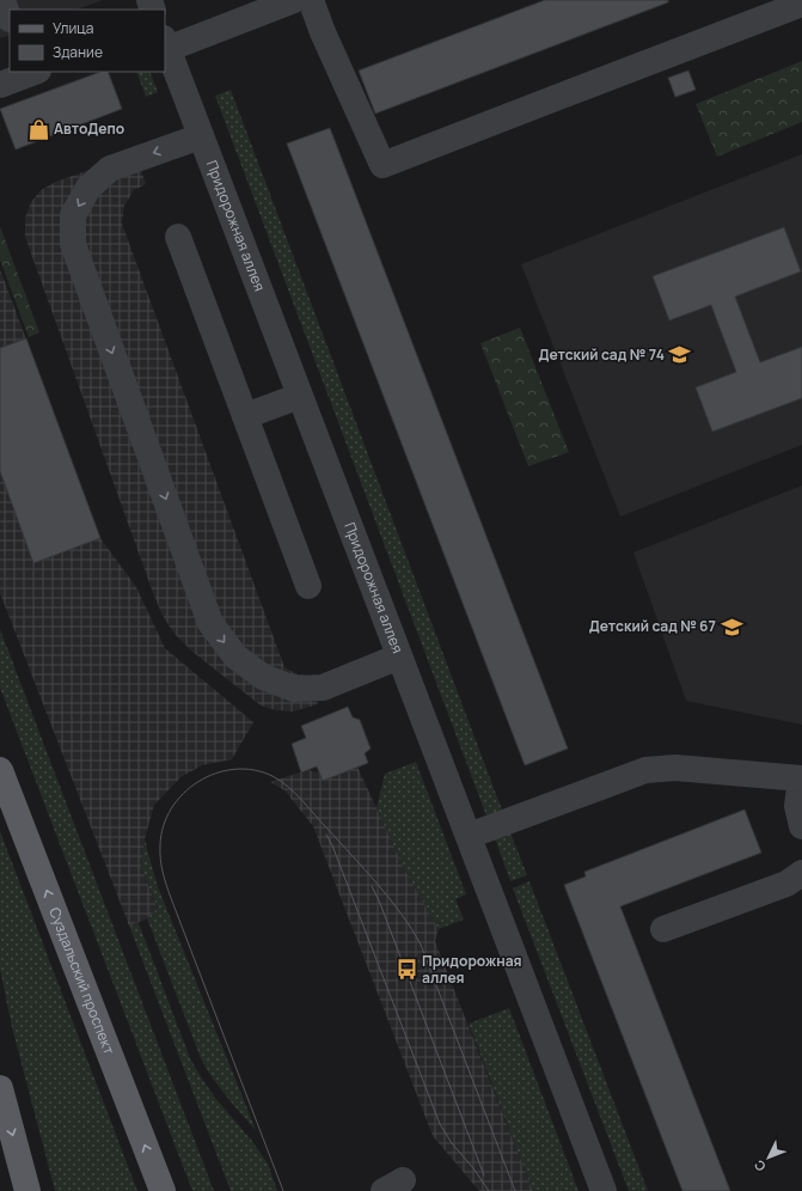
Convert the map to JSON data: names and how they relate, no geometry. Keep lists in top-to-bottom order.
{
  "streets": {
    "main road": ["Суздальский проспект"],
    "street": ["Придорожная аллея"]
  },
  "one_way": ["Суздальский проспект"],
  "places": {
    "shop": ["АвтоДепо"],
    "school or university": ["Детский сад № 74", "Детский сад № 67"],
    "bus stop": ["Придорожная аллея"]
  },
  "legend": ["Улица", "Здание"],
  "north": "bottom left"
}
